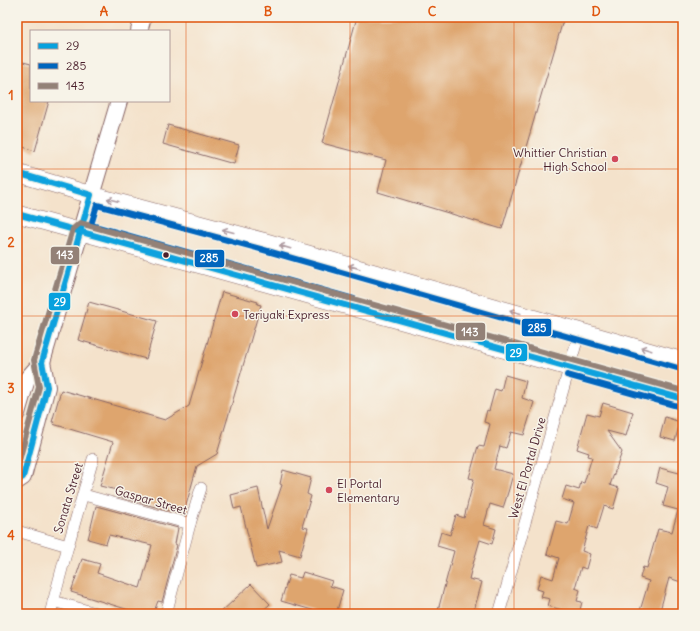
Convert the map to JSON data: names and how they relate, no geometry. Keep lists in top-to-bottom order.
{
  "streets": {
    "street": ["West El Portal Drive", "Sonata Street", "Gaspar Street"]
  },
  "crossings": [
    ["Sonata Street", "Gaspar Street"]
  ],
  "places": ["Whittier Christian High School", "Teriyaki Express", "El Portal Elementary"],
  "lines": ["transit line 29", "transit line 285", "transit line 143"],
  "legend": ["29", "285", "143"],
  "grid": {
    "columns": [
      "A",
      "B",
      "C",
      "D"
    ],
    "rows": [
      "1",
      "2",
      "3",
      "4"
    ]
  }
}
